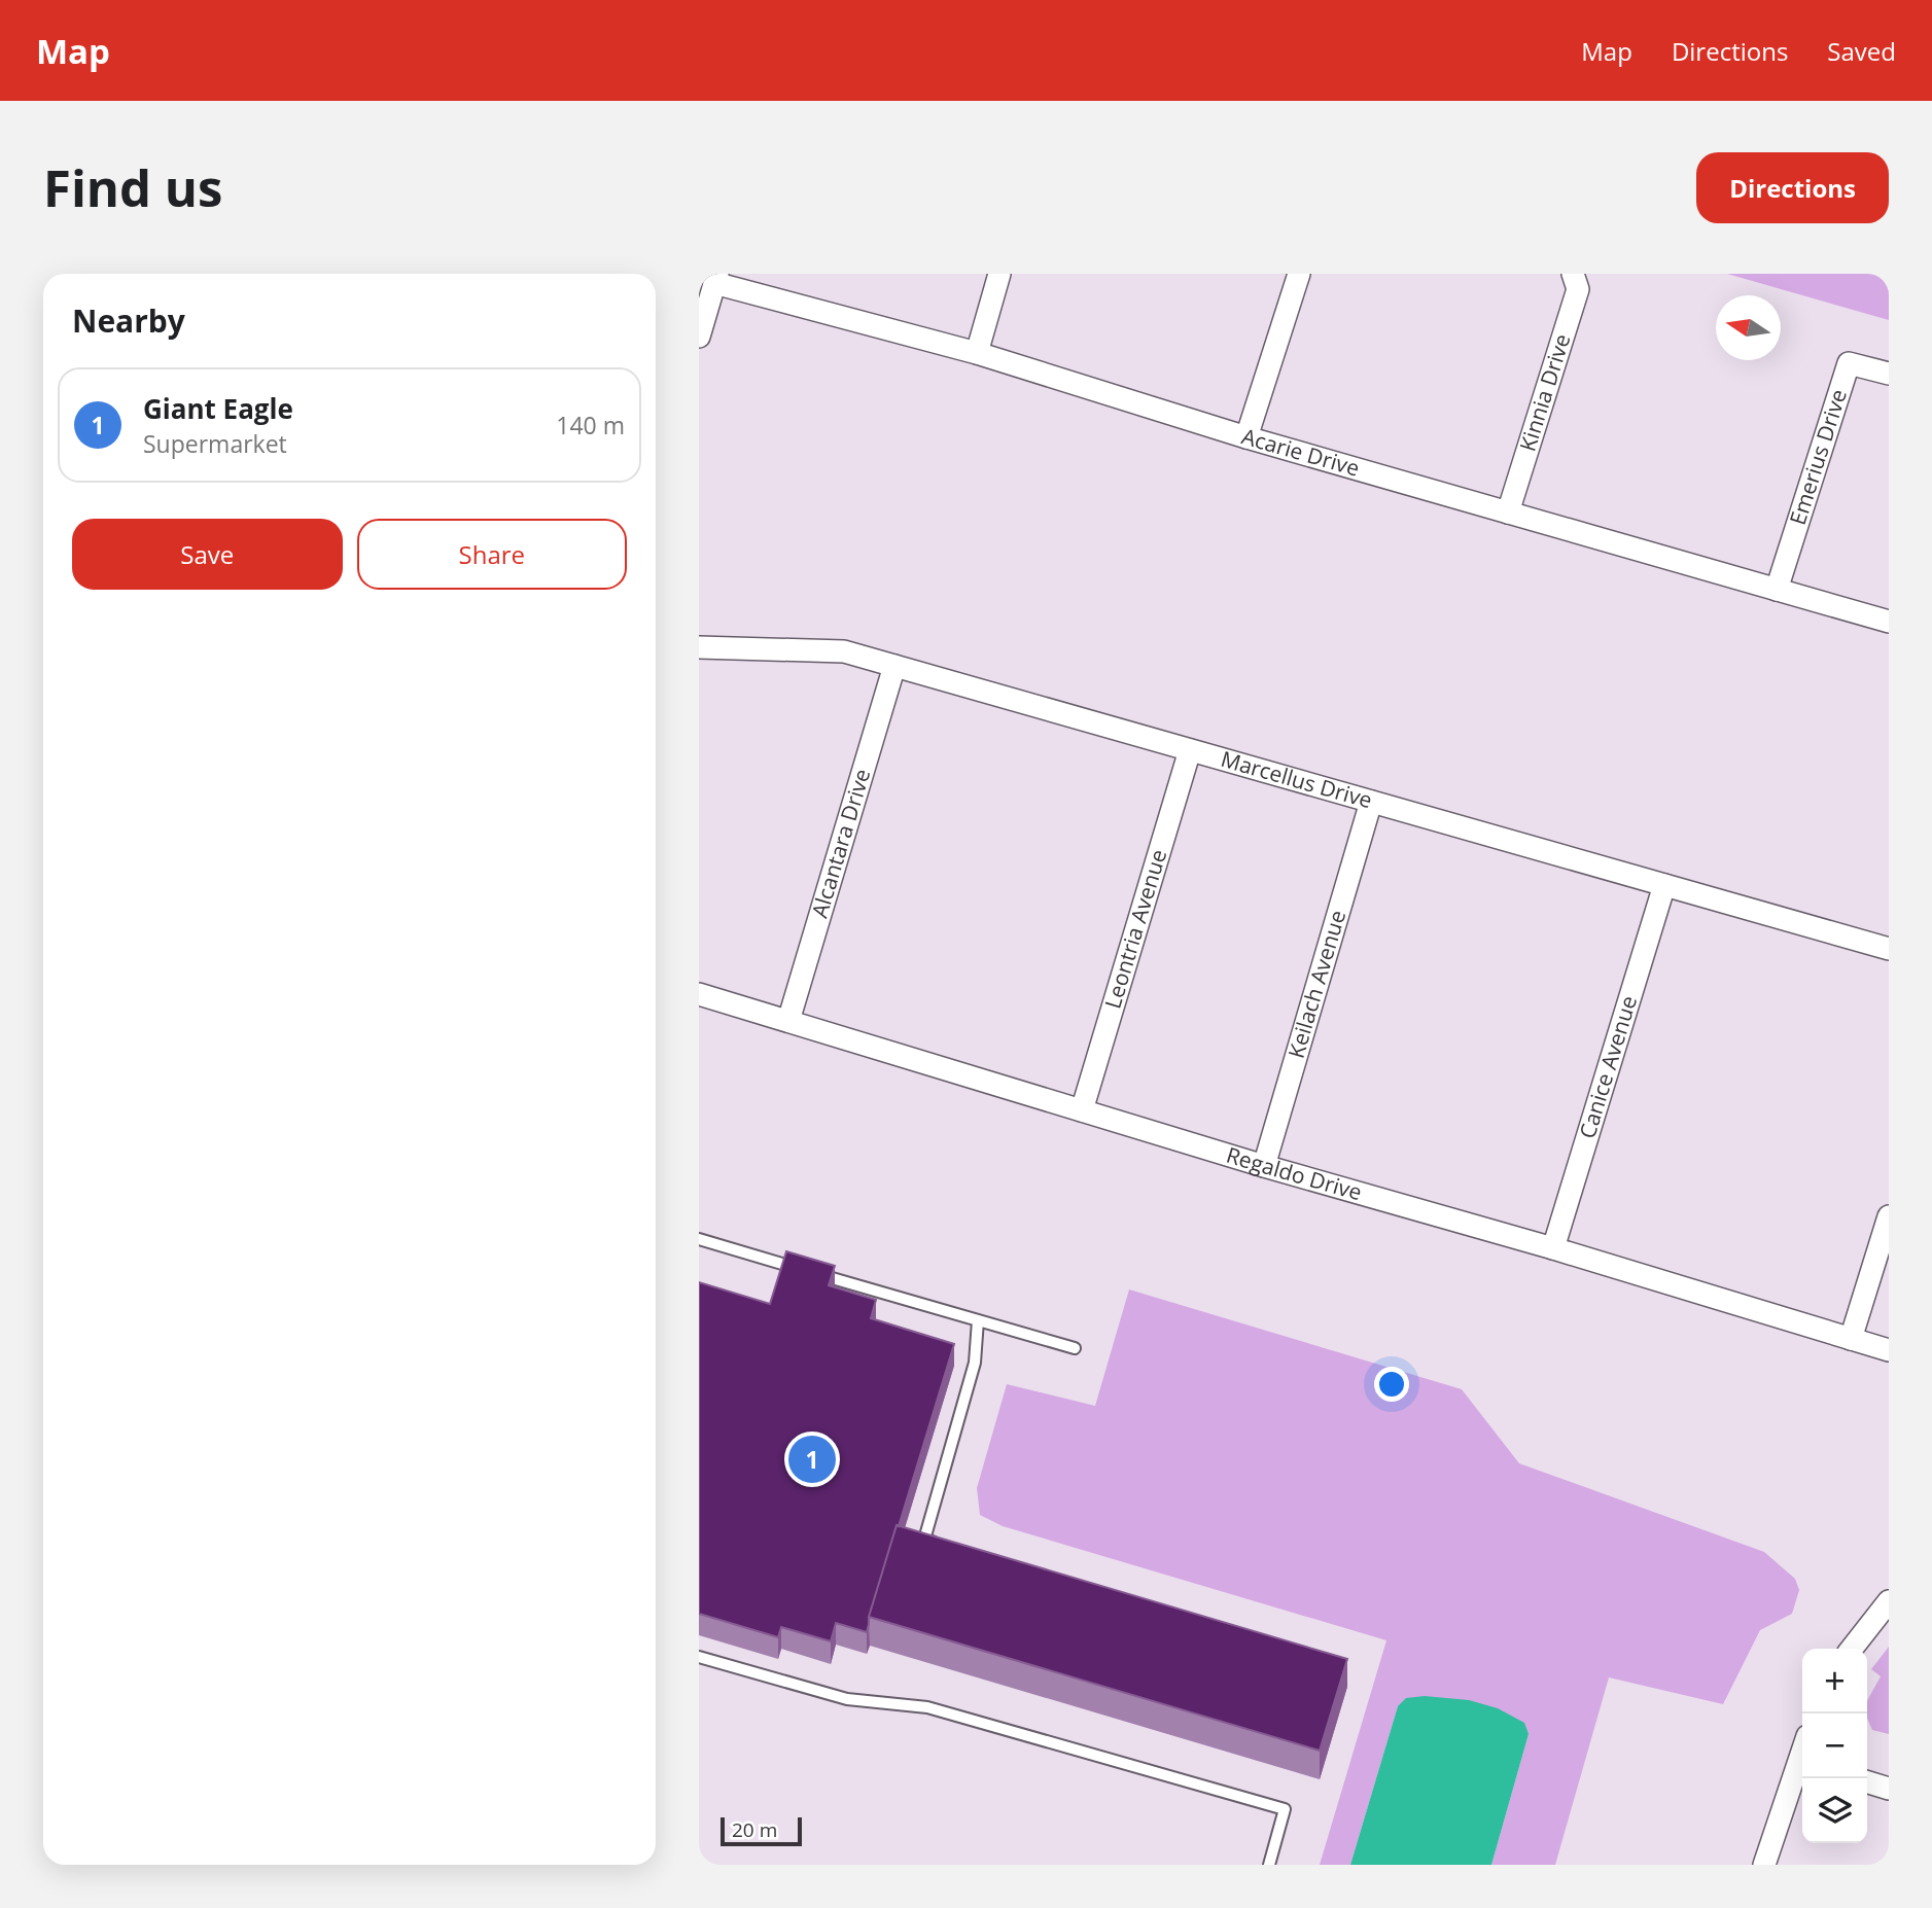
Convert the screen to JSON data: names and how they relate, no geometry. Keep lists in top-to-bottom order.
{
  "streets": {
    "street": [
      "Kinnia Drive",
      "Acarie Drive",
      "Emerius Drive",
      "Marcellus Drive",
      "Alcantara Drive",
      "Leontria Avenue",
      "Keilach Avenue",
      "Canice Avenue",
      "Regaldo Drive"
    ]
  },
  "crossings": [
    ["Kinnia Drive", "Acarie Drive"],
    ["Acarie Drive", "Emerius Drive"],
    ["Marcellus Drive", "Alcantara Drive"],
    ["Marcellus Drive", "Leontria Avenue"],
    ["Marcellus Drive", "Keilach Avenue"],
    ["Marcellus Drive", "Canice Avenue"],
    ["Alcantara Drive", "Regaldo Drive"],
    ["Leontria Avenue", "Regaldo Drive"],
    ["Keilach Avenue", "Regaldo Drive"],
    ["Canice Avenue", "Regaldo Drive"]
  ],
  "scale_bar": "20 m",
  "north": "left",
  "page": {
    "header": "Map",
    "nav": ["Map", "Directions", "Saved"],
    "buttons": [
      "Directions",
      ["Save", "Share"]
    ],
    "title": "Find us",
    "heading": "Nearby",
    "list": [
      {
        "mark": "1",
        "name": "Giant Eagle",
        "note": "Supermarket",
        "value": "140 m"
      }
    ],
    "pins": "1",
    "map_buttons": ["+", "−"],
    "scale": "20 m"
  }
}
